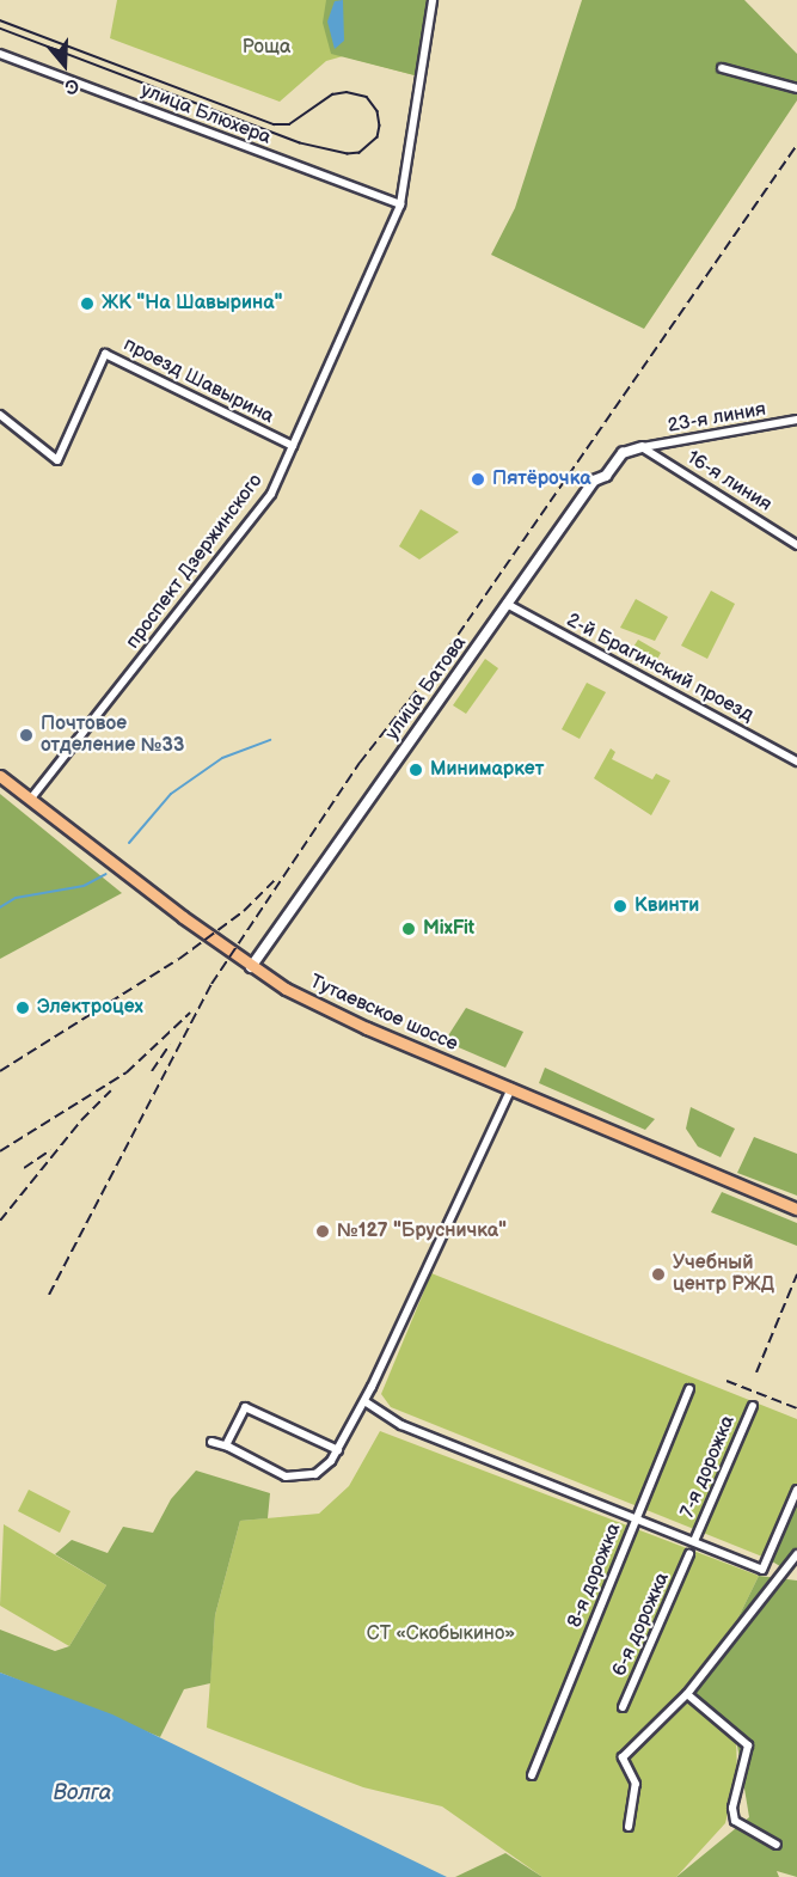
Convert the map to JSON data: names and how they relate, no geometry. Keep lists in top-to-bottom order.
{
  "streets": {
    "main road": ["Тутаевское шоссе"],
    "street": [
      "улица Блюхера",
      "проезд Шавырина",
      "23-я линия",
      "16-я линия",
      "проспект Дзержинского",
      "2-й Брагинский проезд",
      "улица Батова",
      "7-я дорожка",
      "8-я дорожка",
      "6-я дорожка"
    ]
  },
  "crossings": [
    ["улица Блюхера", "проспект Дзержинского"],
    ["проезд Шавырина", "проспект Дзержинского"],
    ["23-я линия", "16-я линия"],
    ["23-я линия", "улица Батова"],
    ["16-я линия", "улица Батова"],
    ["проспект Дзержинского", "Тутаевское шоссе"],
    ["2-й Брагинский проезд", "улица Батова"],
    ["улица Батова", "Тутаевское шоссе"]
  ],
  "water": ["Волга"],
  "parks": ["Роща", "СТ «Скобыкино»"],
  "places": [
    "ЖК \"На Шавырина\"",
    "Пятёрочка",
    "Почтовое отделение №33",
    "Минимаркет",
    "Квинти",
    "MixFit",
    "Электроцех",
    "№127 \"Брусничка\"",
    "Учебный центр РЖД"
  ],
  "north": "bottom"
}
